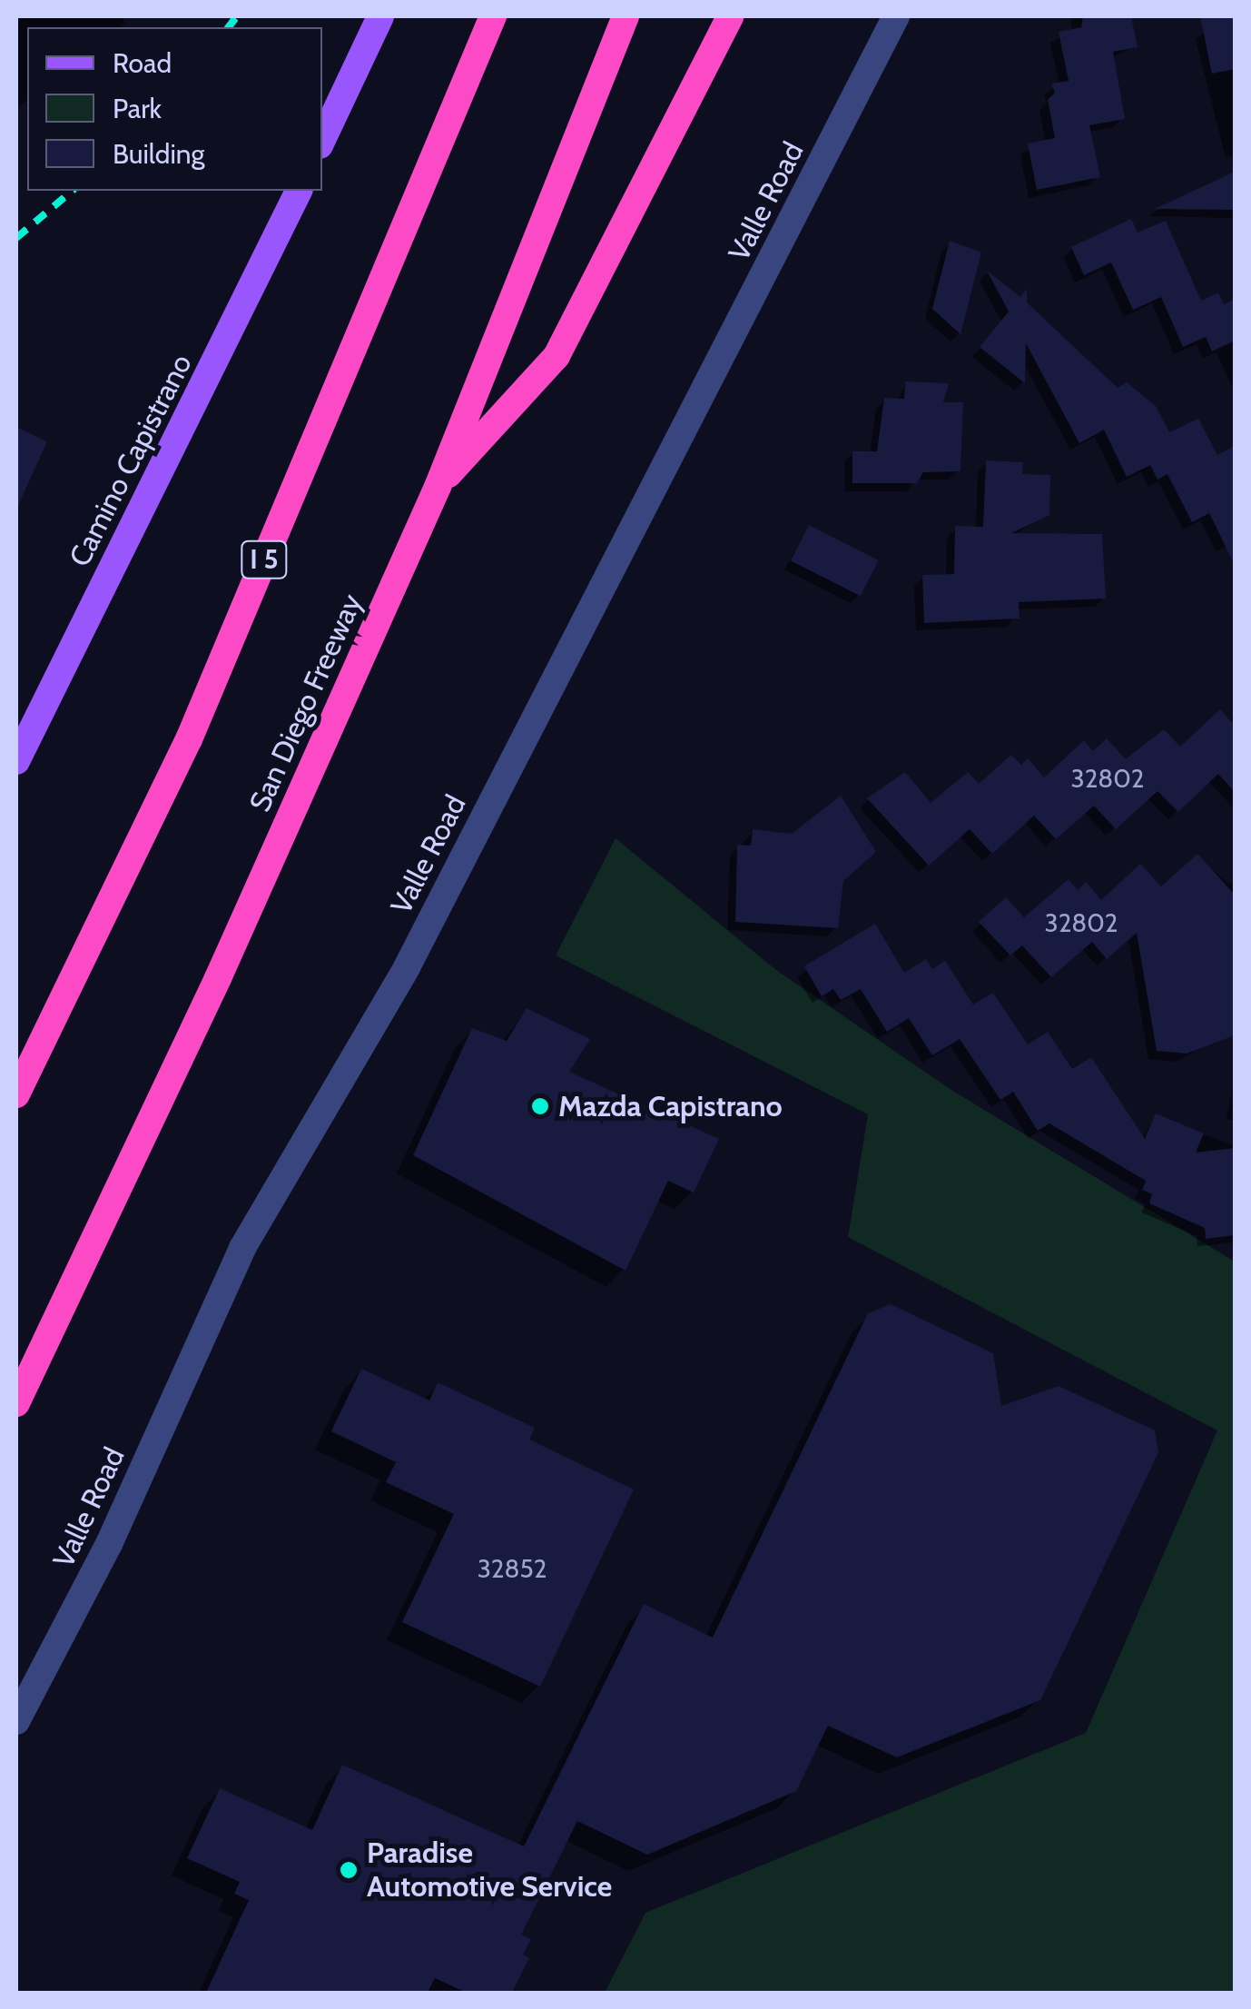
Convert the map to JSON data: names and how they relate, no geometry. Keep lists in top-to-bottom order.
{
  "streets": {
    "highway": ["I 5", "San Diego Freeway"],
    "main road": ["Camino Capistrano"],
    "street": ["Valle Road"]
  },
  "places": ["Mazda Capistrano", "Paradise Automotive Service"],
  "house_numbers": ["32802", "32802", "32852"],
  "legend": ["Road", "Park", "Building"]
}
